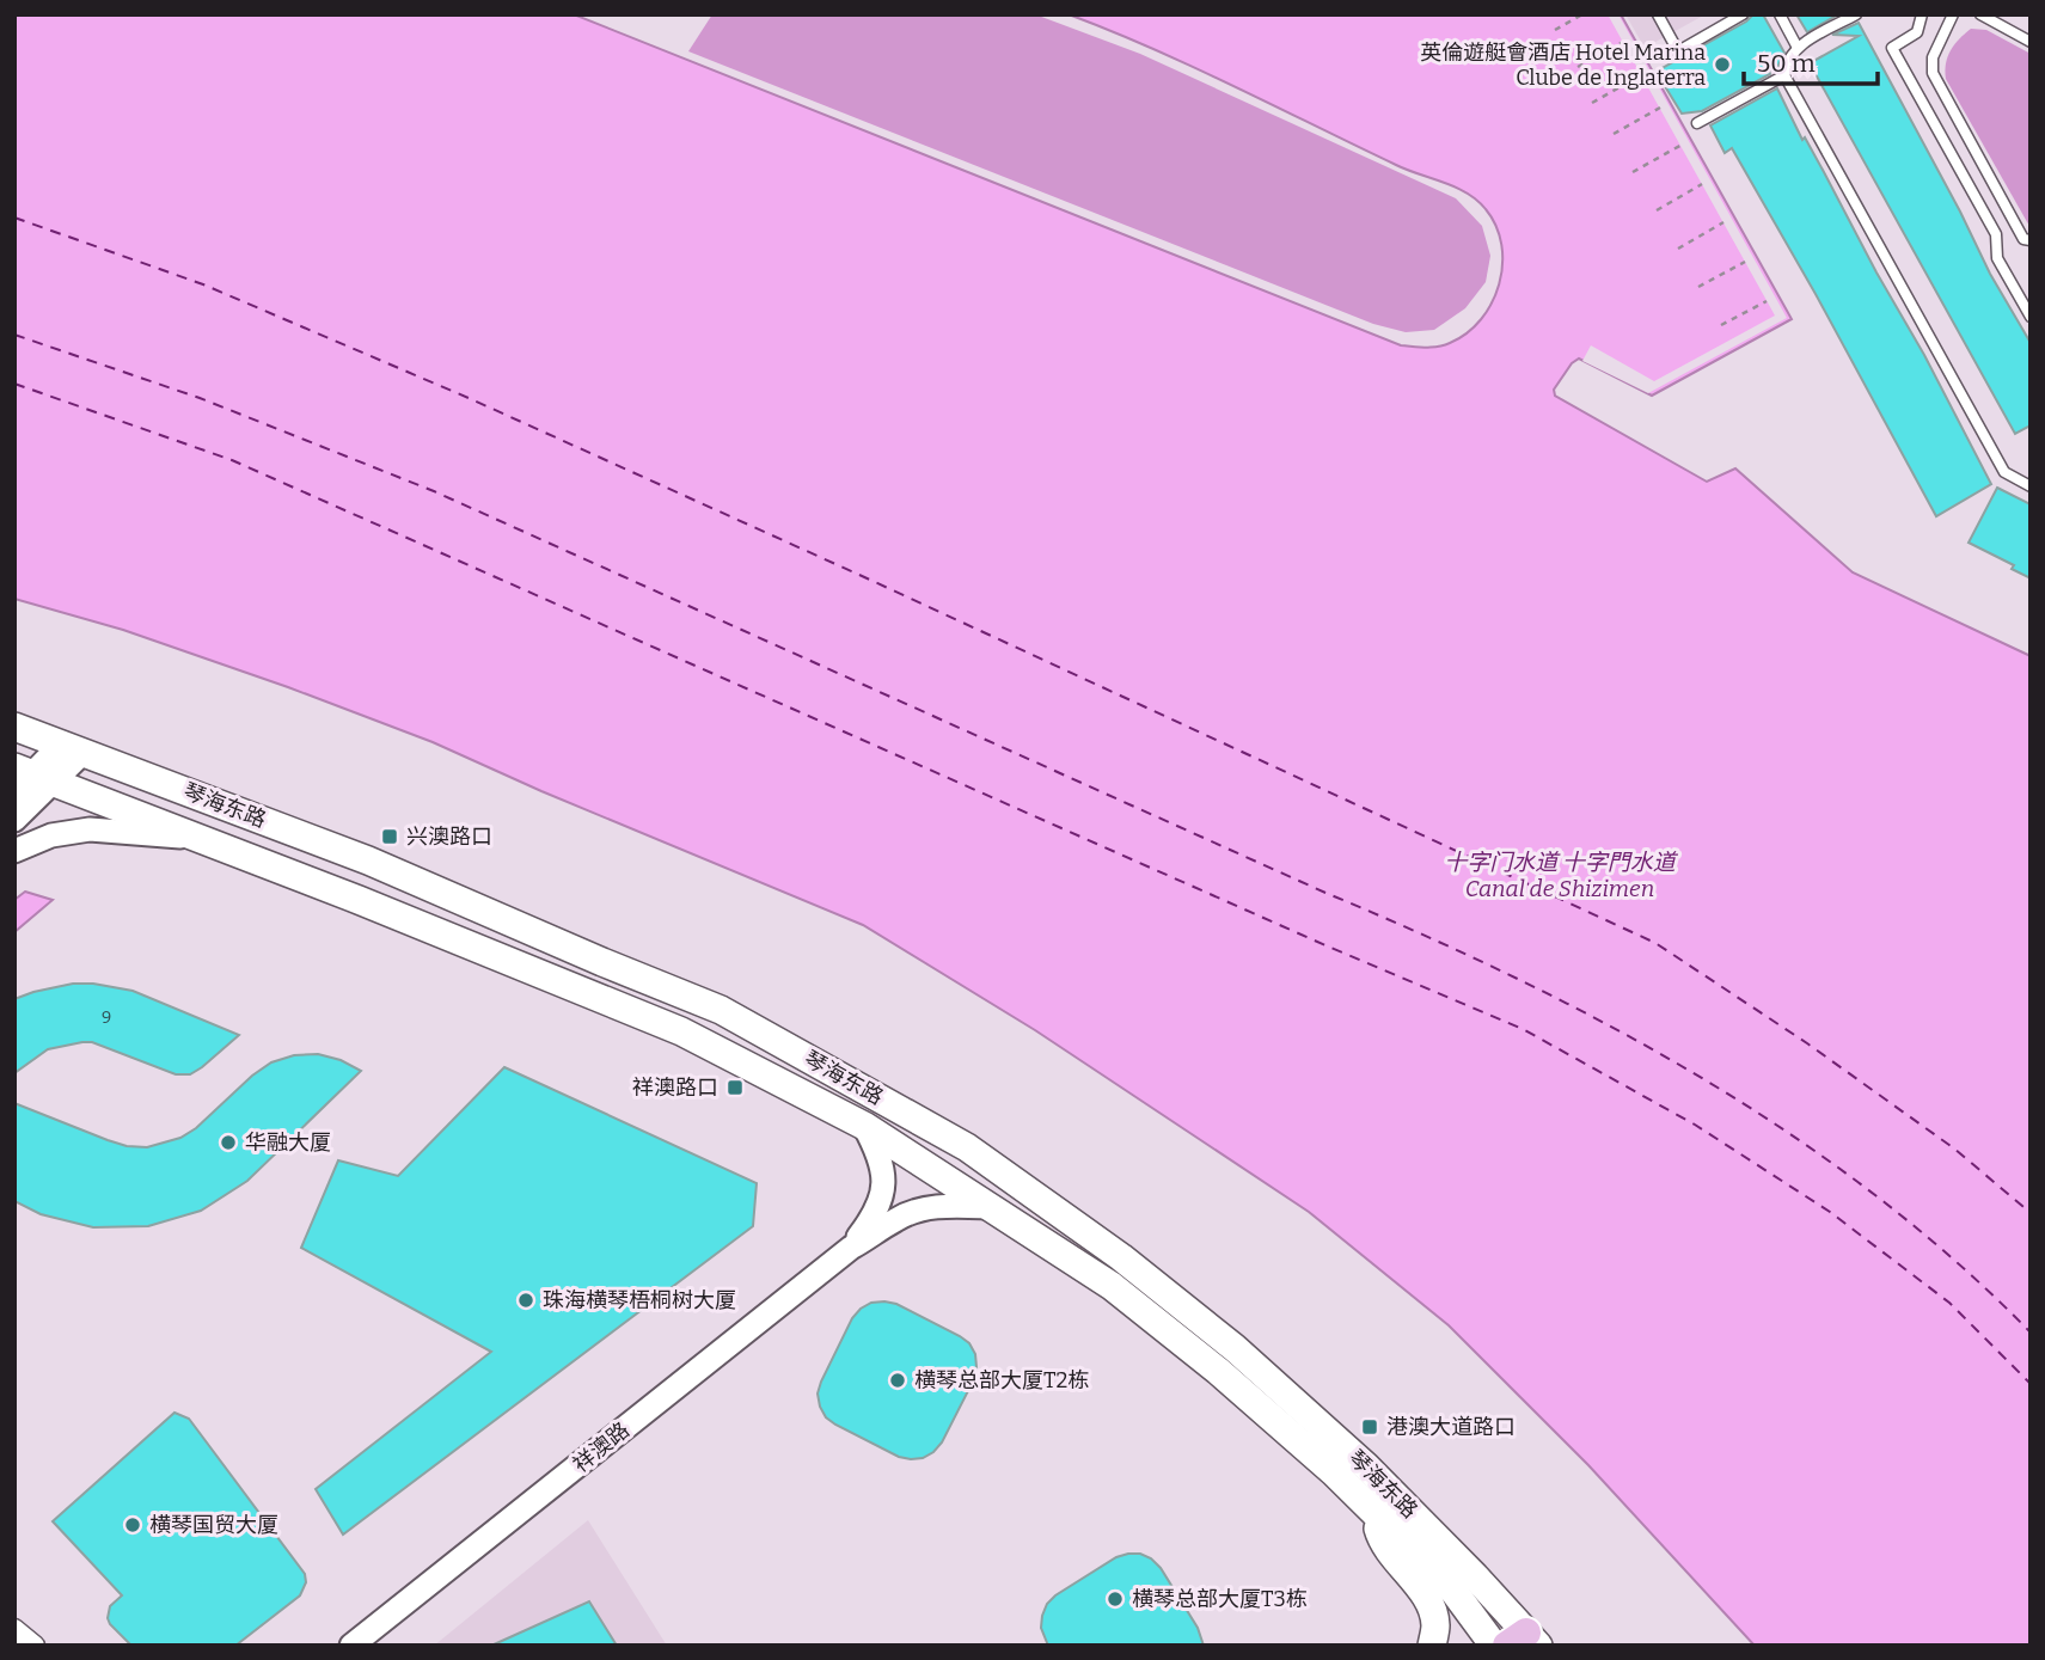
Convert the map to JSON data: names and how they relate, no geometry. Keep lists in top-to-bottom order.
{
  "streets": {
    "main road": ["琴海东路"],
    "street": ["祥澳路"]
  },
  "crossings": [
    ["琴海东路", "祥澳路"]
  ],
  "water": ["十字门水道 十字門水道 Canal de Shizimen"],
  "places": {
    "other": [
      "英倫遊艇會酒店 Hotel Marina Clube de Inglaterra",
      "华融大厦",
      "珠海横琴梧桐树大厦",
      "横琴总部大厦T2栋",
      "横琴国贸大厦",
      "横琴总部大厦T3栋"
    ],
    "transit": ["兴澳路口", "祥澳路口", "港澳大道路口"]
  },
  "house_numbers": ["9"],
  "scale_bar": "50 m"
}
